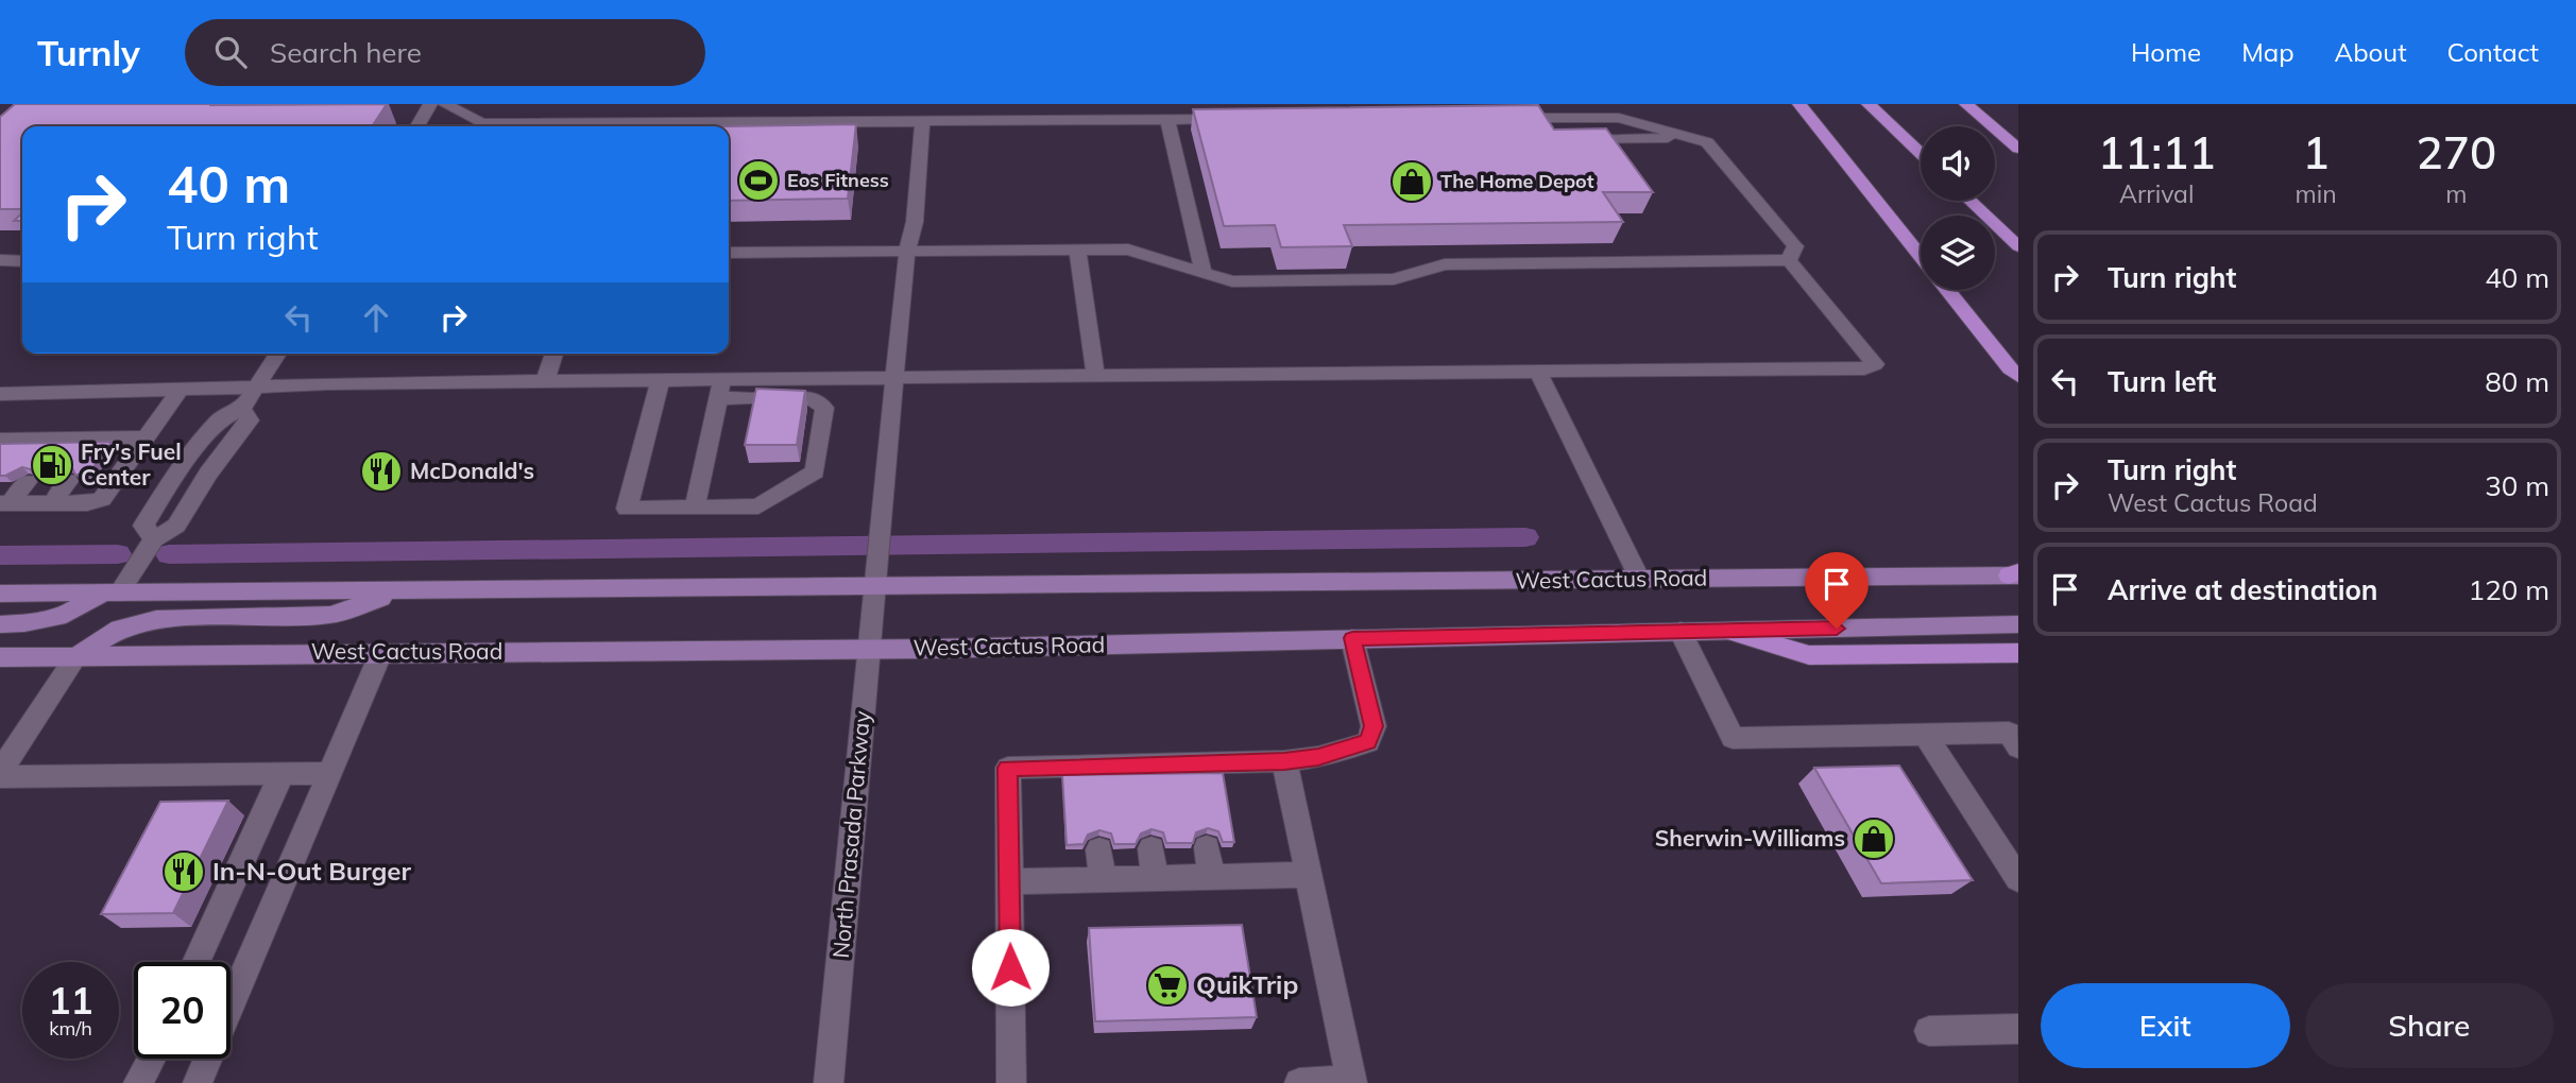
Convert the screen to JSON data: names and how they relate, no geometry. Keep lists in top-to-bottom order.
{
  "streets": {
    "main road": ["West Cactus Road"],
    "street": ["North Prasada Parkway"]
  },
  "crossings": [
    ["West Cactus Road", "North Prasada Parkway"]
  ],
  "places": {
    "sports": ["Eos Fitness"],
    "shop": ["The Home Depot", "Sherwin-Williams"],
    "fuel station": ["Fry's Fuel Center"],
    "restaurant": ["McDonald's", "In-N-Out Burger"],
    "supermarket": ["QuikTrip"]
  },
  "page": {
    "header": "Turnly",
    "search": "Search here",
    "nav": [
      "Home",
      "Map",
      "About",
      "Contact"
    ],
    "eta": [
      "11:11",
      "Arrival",
      "1",
      "min",
      "270",
      "m"
    ],
    "turn": ["40 m", "Turn right"],
    "list": [
      {
        "name": "Turn right",
        "value": "40 m"
      },
      {
        "name": "Turn left",
        "value": "80 m"
      },
      {
        "name": "Turn right",
        "note": "West Cactus Road",
        "value": "30 m"
      },
      {
        "name": "Arrive at destination",
        "value": "120 m"
      }
    ],
    "speed": "11 km/h",
    "limit": "20",
    "buttons": ["Exit", "Share"]
  }
}
